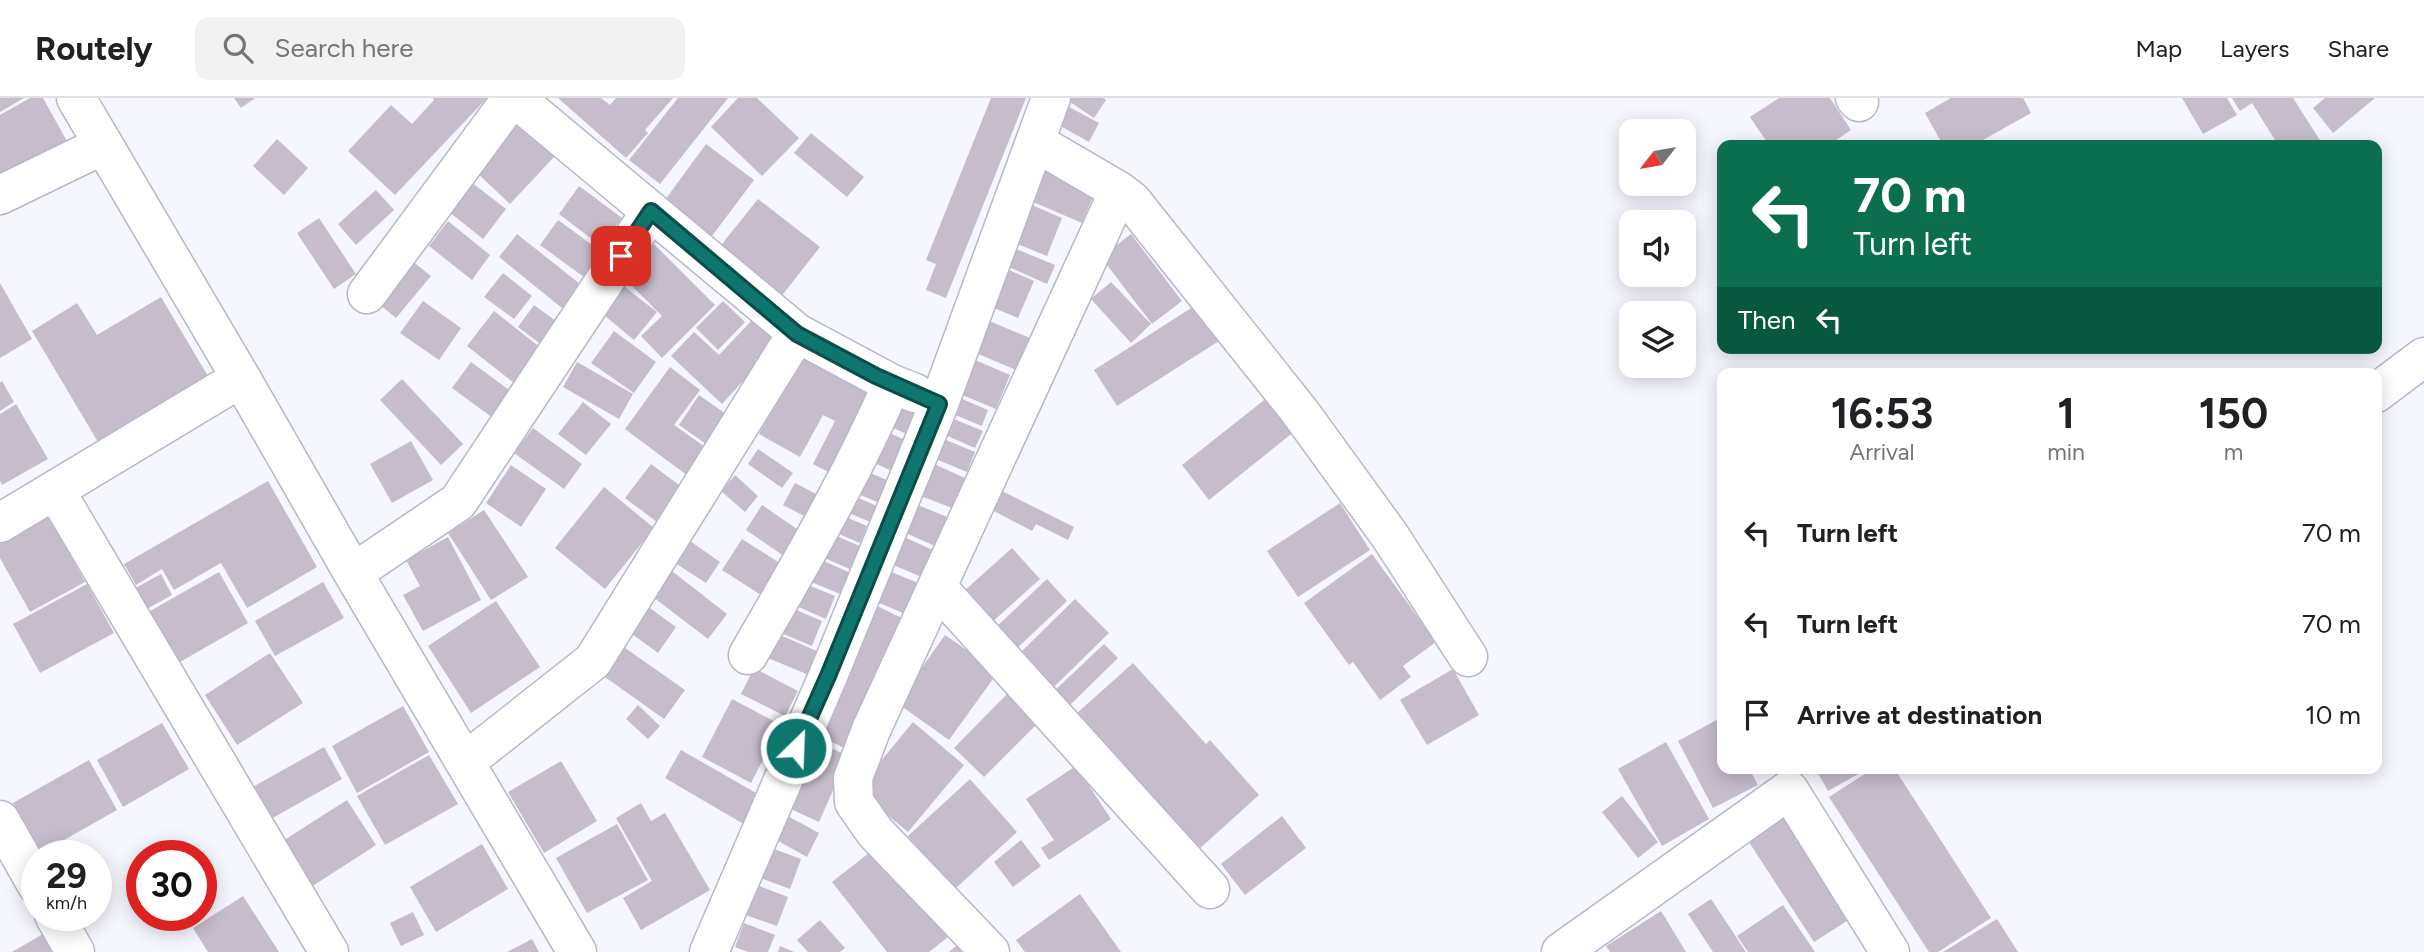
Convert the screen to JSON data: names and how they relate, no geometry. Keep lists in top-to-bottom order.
{
  "north": "bottom left",
  "page": {
    "header": "Routely",
    "search": "Search here",
    "nav": ["Map", "Layers", "Share"],
    "turn": ["70 m", "Turn left"],
    "then": "Then",
    "eta": [
      "16:53",
      "Arrival",
      "1",
      "min",
      "150",
      "m"
    ],
    "list": [
      {
        "name": "Turn left",
        "value": "70 m"
      },
      {
        "name": "Turn left",
        "value": "70 m"
      },
      {
        "name": "Arrive at destination",
        "value": "10 m"
      }
    ],
    "speed": "29 km/h",
    "limit": "30"
  }
}
